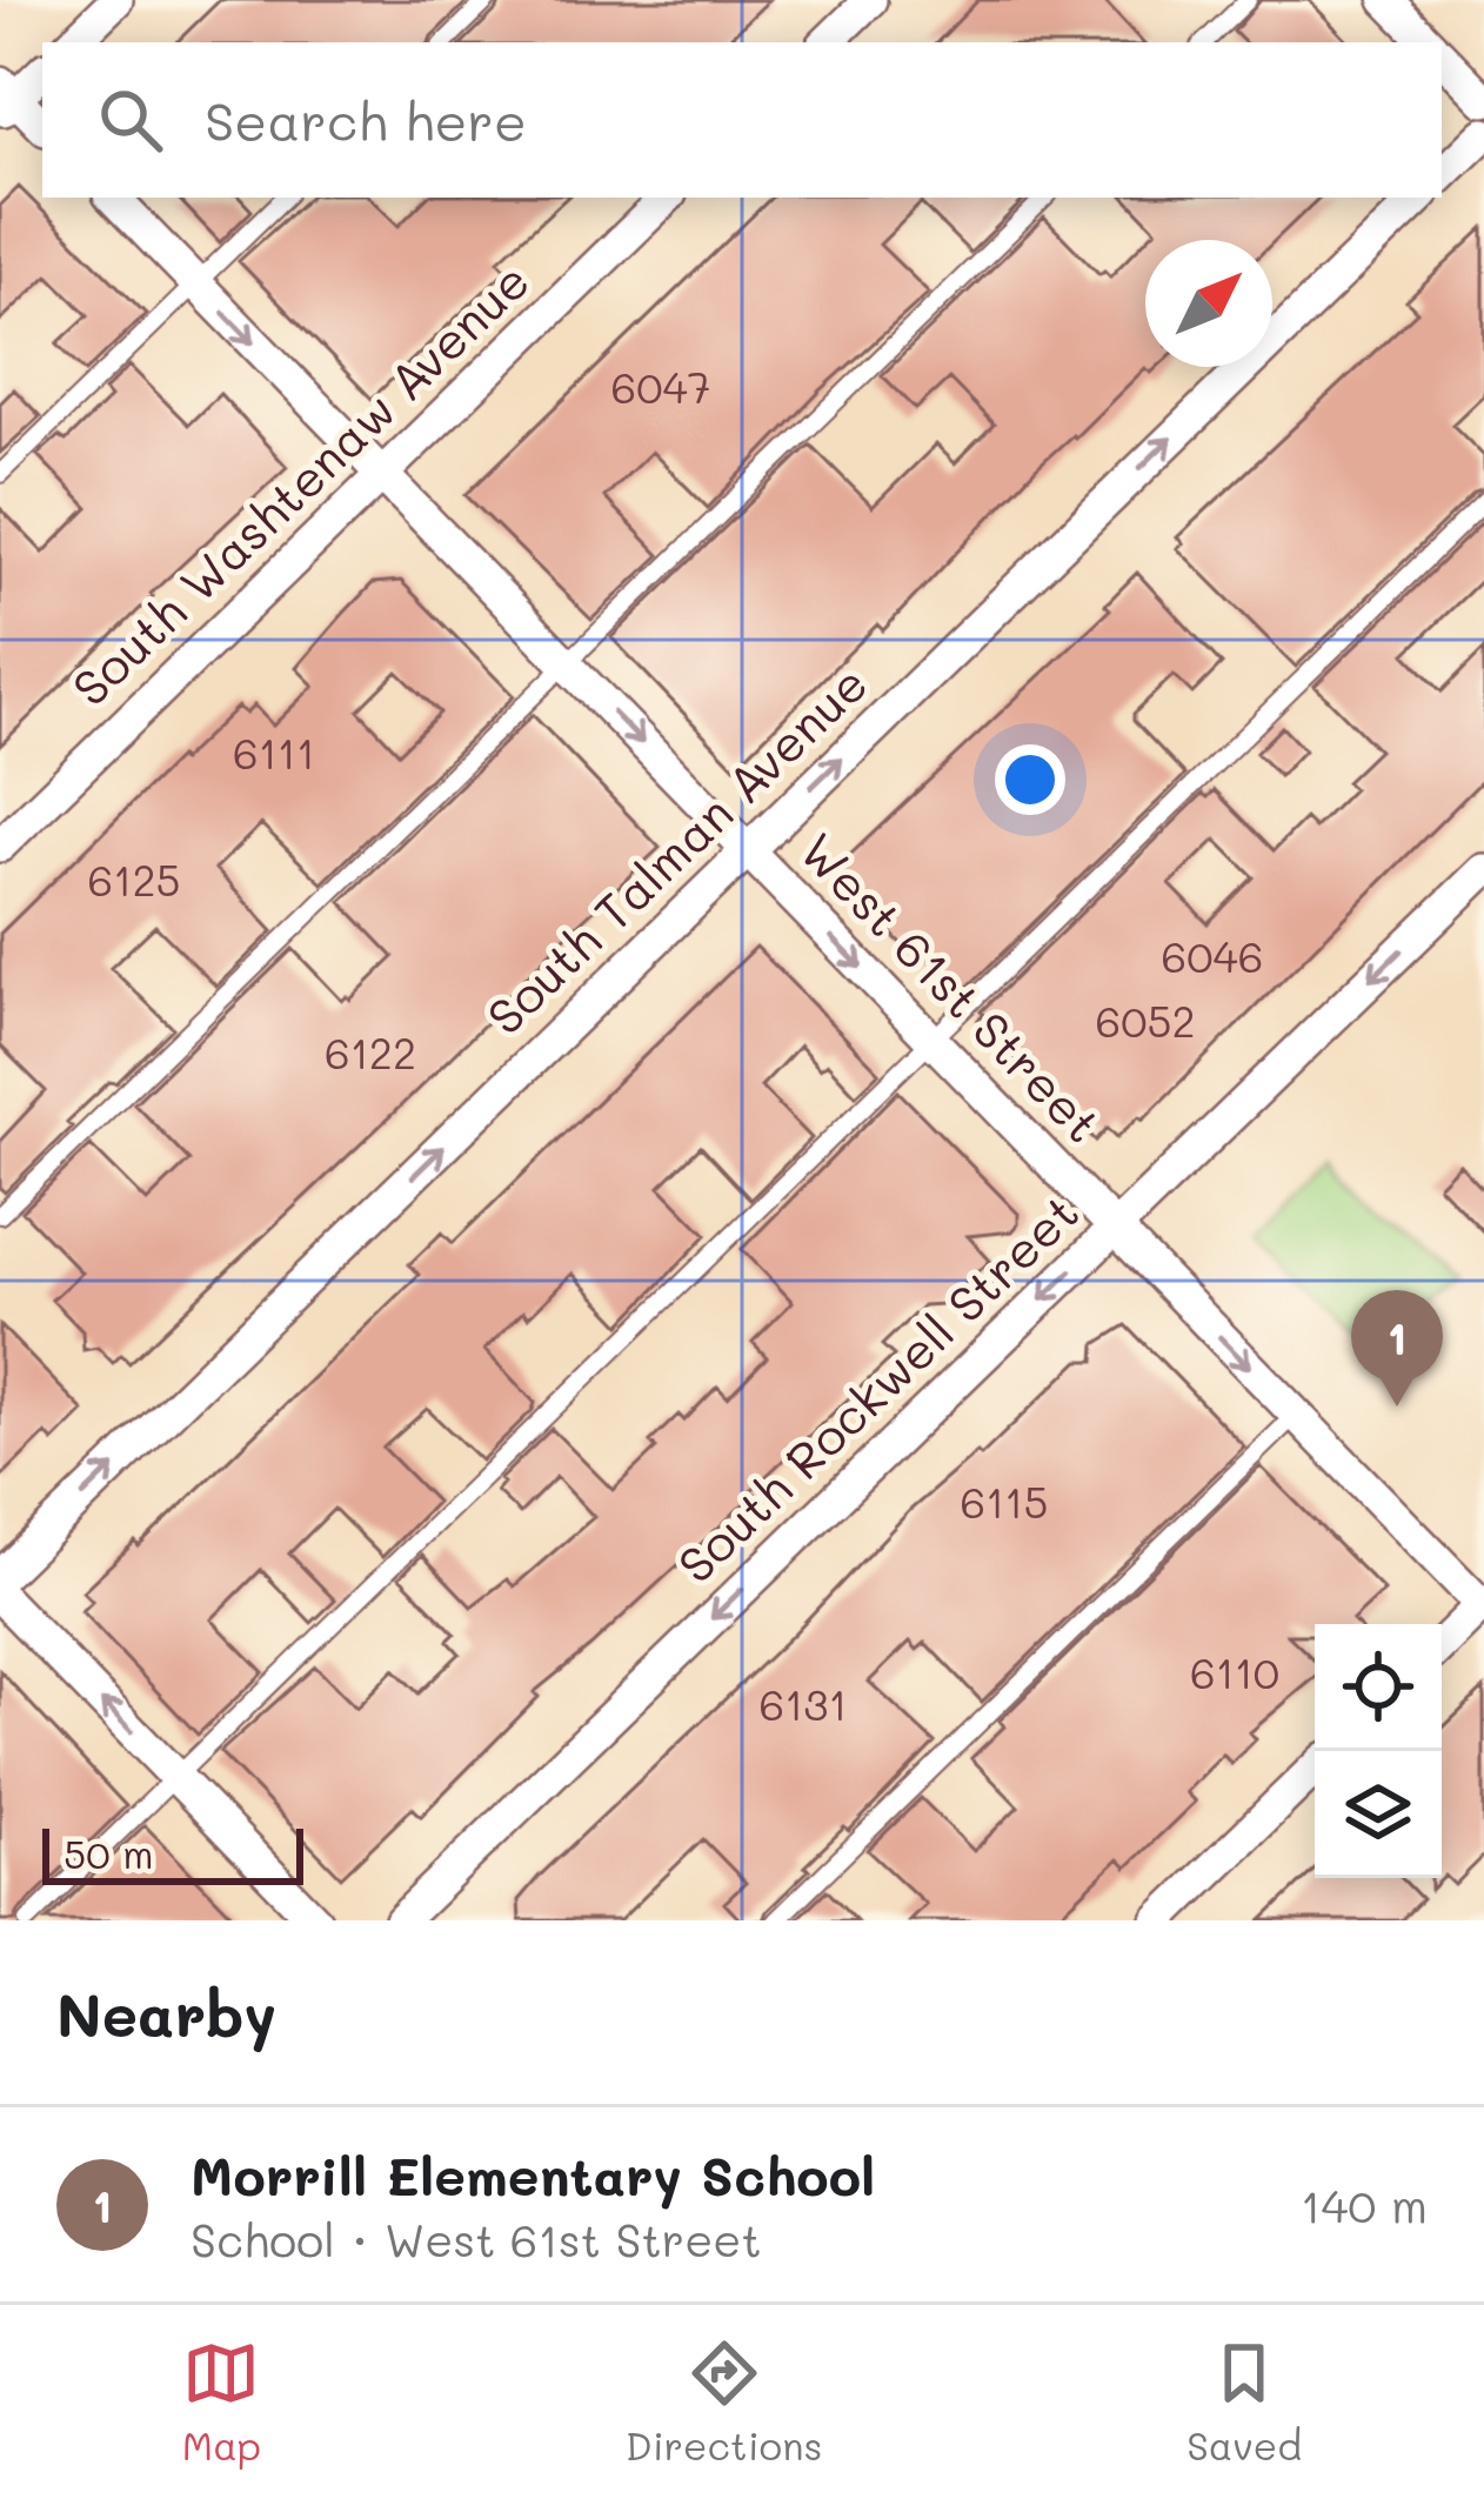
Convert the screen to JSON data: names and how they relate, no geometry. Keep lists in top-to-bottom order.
{
  "streets": {
    "street": [
      "South Washtenaw Avenue",
      "South Talman Avenue",
      "West 61st Street",
      "South Rockwell Street"
    ]
  },
  "crossings": [
    ["South Washtenaw Avenue", "West 61st Street"],
    ["South Talman Avenue", "West 61st Street"],
    ["West 61st Street", "South Rockwell Street"]
  ],
  "one_way": ["South Talman Avenue", "West 61st Street", "South Rockwell Street"],
  "house_numbers": [
    "6047",
    "6111",
    "6125",
    "6046",
    "6052",
    "6122",
    "6115",
    "6110",
    "6131"
  ],
  "scale_bar": "50 m",
  "north": "top right",
  "page": {
    "search": "Search here",
    "pins": "1",
    "scale": "50 m",
    "heading": "Nearby",
    "list": [
      {
        "mark": "1",
        "name": "Morrill Elementary School",
        "note": "School · West 61st Street",
        "value": "140 m"
      }
    ],
    "nav": ["Map", "Directions", "Saved"]
  }
}
